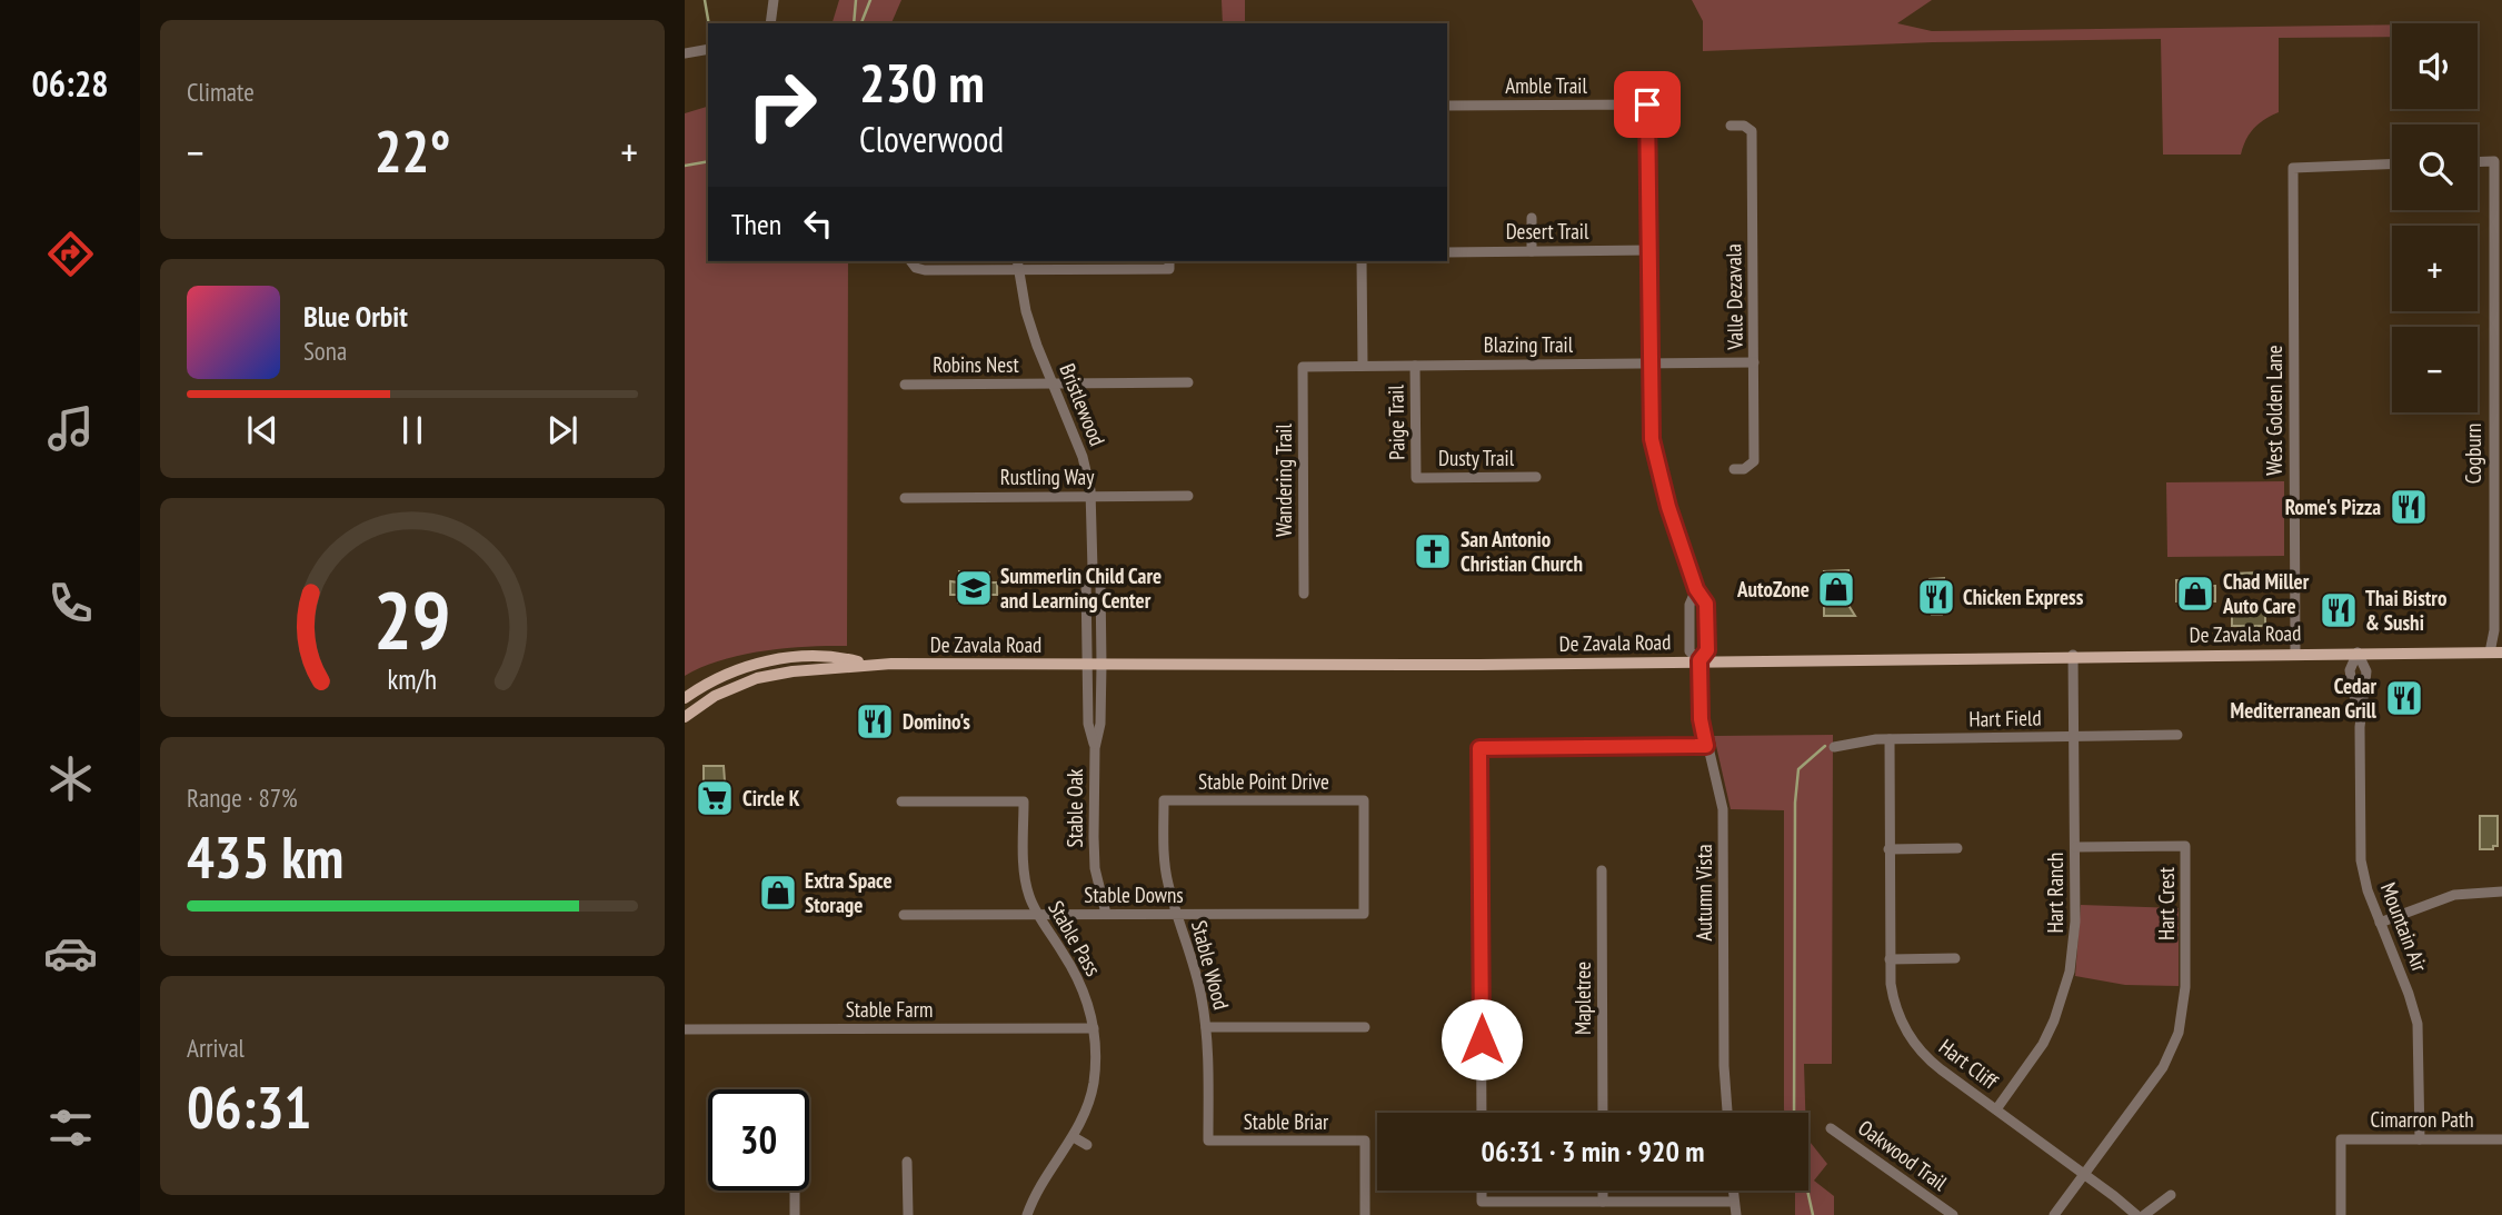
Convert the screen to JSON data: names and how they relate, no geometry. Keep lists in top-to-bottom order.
{
  "streets": {
    "main road": ["De Zavala Road"],
    "street": [
      "Amble Trail",
      "Desert Trail",
      "Valle Dezavala",
      "Blazing Trail",
      "Robins Nest",
      "Bristlewood",
      "West Golden Lane",
      "Paige Trail",
      "Cogburn",
      "Dusty Trail",
      "Rustling Way",
      "Wandering Trail",
      "Hart Field",
      "Stable Point Drive",
      "Stable Oak",
      "Autumn Vista",
      "Hart Ranch",
      "Stable Downs",
      "Hart Crest",
      "Mountain Air",
      "Stable Pass",
      "Stable Wood",
      "Mapletree",
      "Stable Farm",
      "Hart Cliff",
      "Cimarron Path",
      "Stable Briar",
      "Oakwood Trail"
    ]
  },
  "crossings": [
    ["Amble Trail", "Autumn Vista"],
    ["Desert Trail", "Autumn Vista"],
    ["Valle Dezavala", "Blazing Trail"],
    ["Blazing Trail", "Paige Trail"],
    ["Blazing Trail", "Wandering Trail"],
    ["Blazing Trail", "Autumn Vista"],
    ["Robins Nest", "Bristlewood"],
    ["Bristlewood", "Rustling Way"],
    ["Bristlewood", "De Zavala Road"],
    ["Bristlewood", "Stable Oak"],
    ["West Golden Lane", "De Zavala Road"],
    ["Paige Trail", "Dusty Trail"],
    ["Cogburn", "De Zavala Road"],
    ["De Zavala Road", "Stable Oak"],
    ["De Zavala Road", "Autumn Vista"],
    ["De Zavala Road", "Hart Ranch"],
    ["De Zavala Road", "Mountain Air"],
    ["Hart Field", "Hart Ranch"],
    ["Hart Field", "Hart Cliff"],
    ["Stable Point Drive", "Stable Downs"],
    ["Stable Point Drive", "Stable Wood"],
    ["Stable Oak", "Stable Downs"],
    ["Hart Ranch", "Hart Crest"],
    ["Hart Ranch", "Hart Cliff"],
    ["Stable Downs", "Stable Pass"],
    ["Stable Downs", "Stable Wood"],
    ["Hart Crest", "Hart Cliff"],
    ["Mountain Air", "Cimarron Path"],
    ["Stable Pass", "Stable Farm"],
    ["Stable Wood", "Stable Briar"]
  ],
  "places": {
    "restaurant": [
      "Rome's Pizza",
      "Chicken Express",
      "Thai Bistro & Sushi",
      "Cedar Mediterranean Grill",
      "Domino's"
    ],
    "church": ["San Antonio Christian Church"],
    "school or university": ["Summerlin Child Care and Learning Center"],
    "shop": ["AutoZone", "Chad Miller Auto Care", "Extra Space Storage"],
    "supermarket": ["Circle K"]
  },
  "page": {
    "tabs": "06:28",
    "tile": [
      "Climate",
      ["Range · 87%", "435 km"],
      ["Arrival", "06:31"]
    ],
    "map_buttons": ["+", "−"],
    "turn": ["230 m", "Cloverwood"],
    "heat": ["−", "22°", "+"],
    "then": "Then",
    "song": ["Blue Orbit", "Sona"],
    "limit": "30",
    "trip": "06:31 · 3 min · 920 m",
    "gauge": ["29", "km/h"]
  }
}
